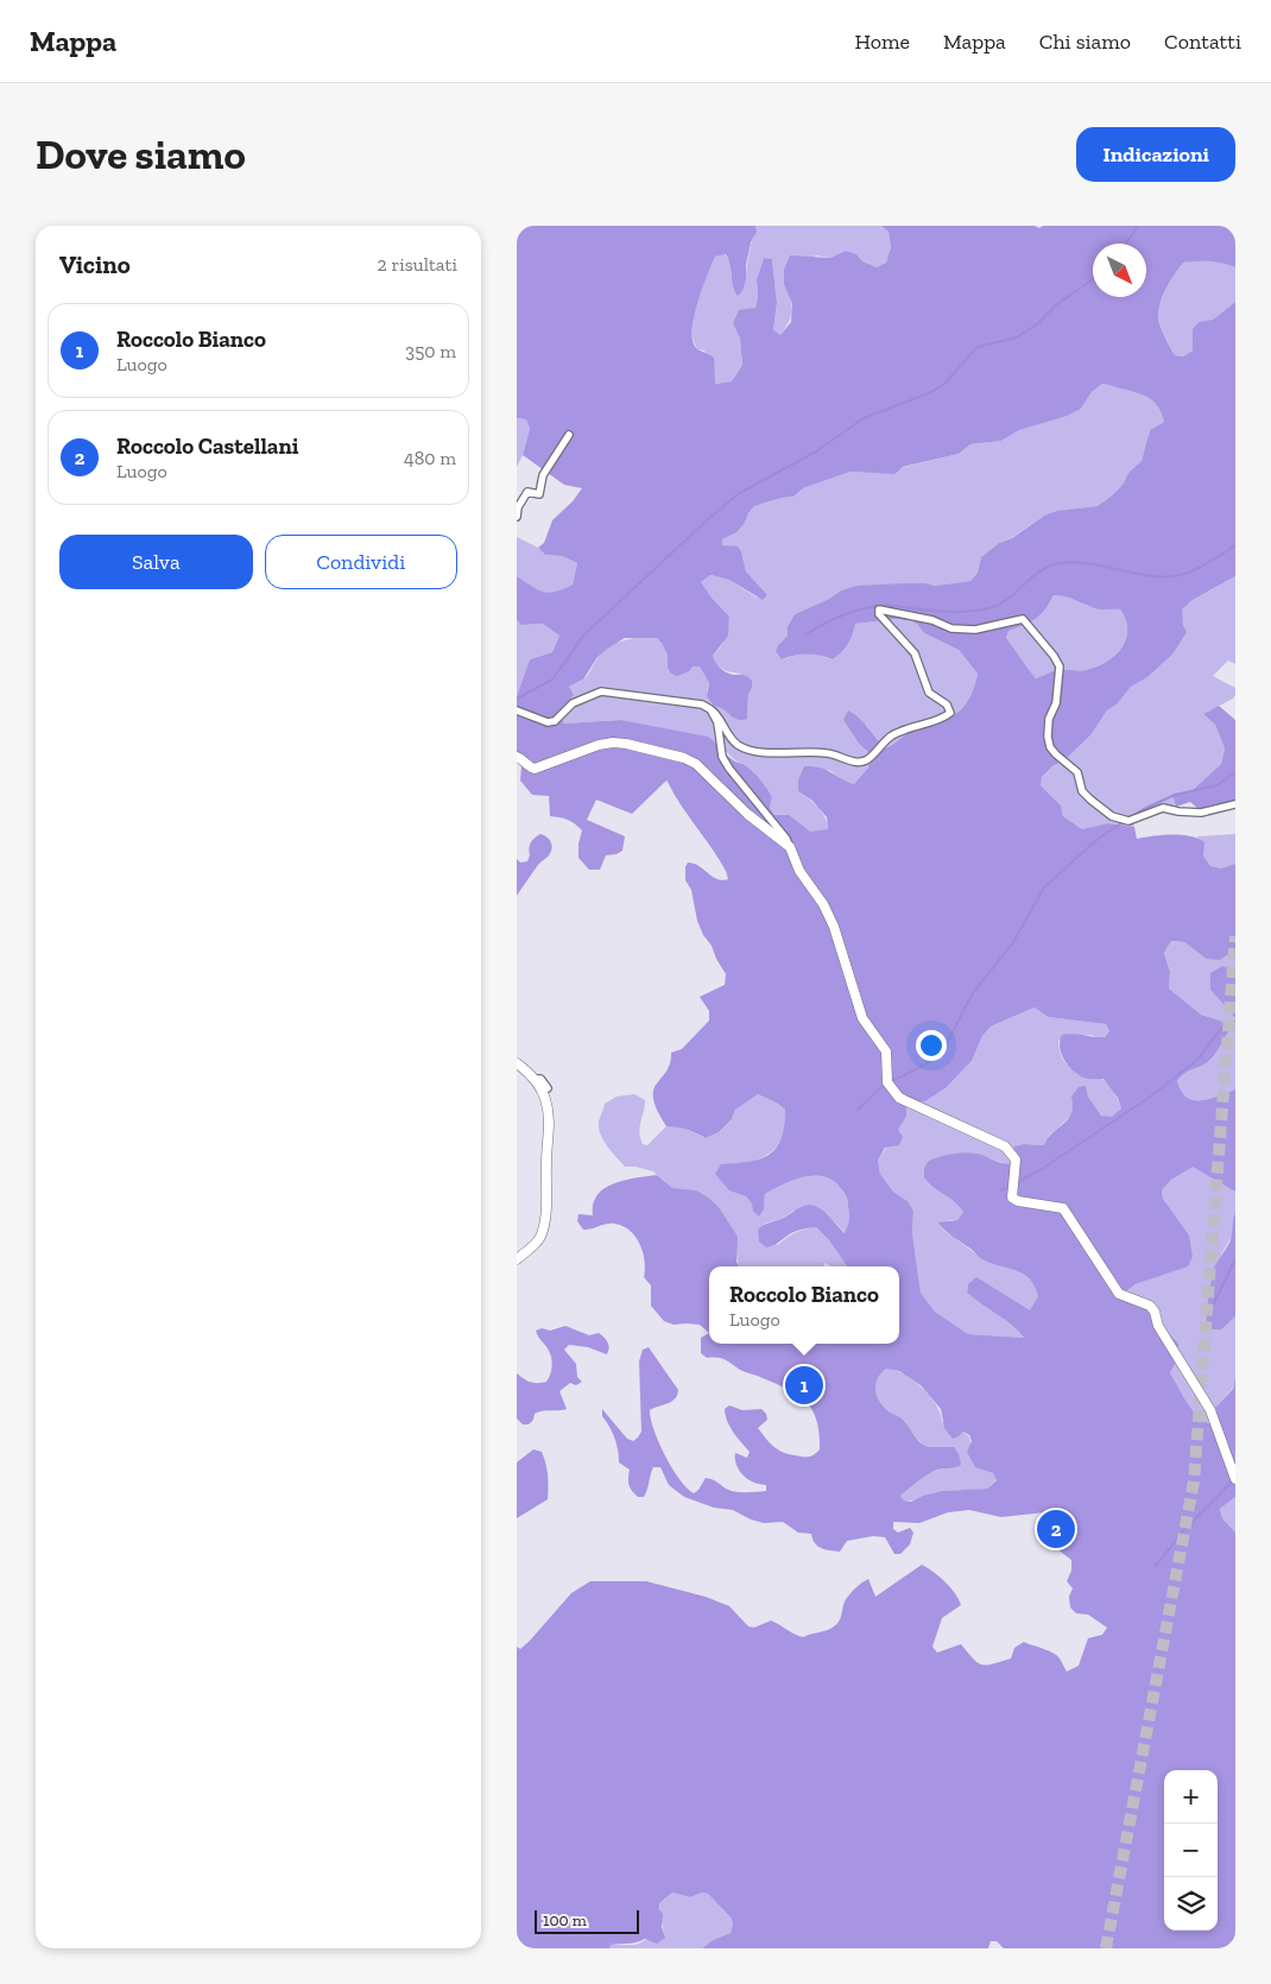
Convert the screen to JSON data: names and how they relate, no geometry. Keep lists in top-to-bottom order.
{
  "scale_bar": "100 m",
  "north": "bottom right",
  "page": {
    "header": "Mappa",
    "nav": [
      "Home",
      "Mappa",
      "Chi siamo",
      "Contatti"
    ],
    "buttons": [
      "Indicazioni",
      ["Salva", "Condividi"]
    ],
    "title": "Dove siamo",
    "heading": ["Vicino", "2 risultati"],
    "list": [
      {
        "mark": "1",
        "name": "Roccolo Bianco",
        "note": "Luogo",
        "value": "350 m"
      },
      {
        "mark": "2",
        "name": "Roccolo Castellani",
        "note": "Luogo",
        "value": "480 m"
      }
    ],
    "popup": ["Roccolo Bianco", "Luogo"],
    "pins": ["1", "2"],
    "map_buttons": ["+", "−"],
    "scale": "100 m"
  }
}
